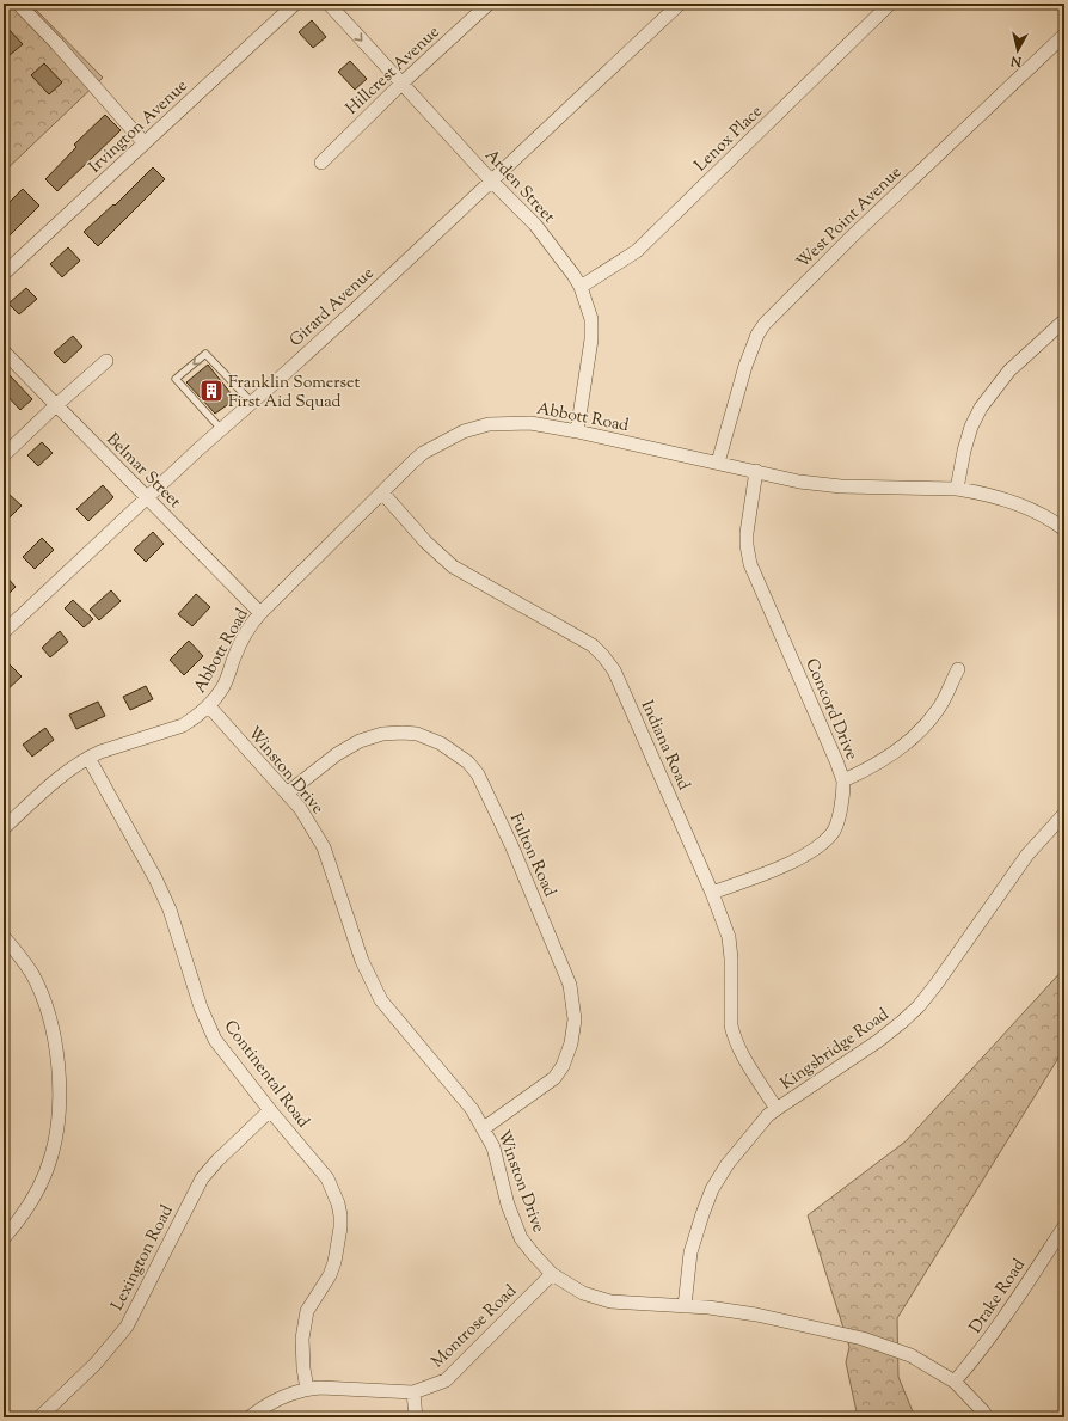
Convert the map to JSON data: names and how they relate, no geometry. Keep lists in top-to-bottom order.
{
  "streets": {
    "street": [
      "Hillcrest Avenue",
      "Irvington Avenue",
      "Lenox Place",
      "Arden Street",
      "West Point Avenue",
      "Girard Avenue",
      "Abbott Road",
      "Belmar Street",
      "Concord Drive",
      "Indiana Road",
      "Winston Drive",
      "Fulton Road",
      "Kingsbridge Road",
      "Continental Road",
      "Lexington Road",
      "Drake Road",
      "Montrose Road"
    ]
  },
  "crossings": [
    ["Hillcrest Avenue", "Arden Street"],
    ["Lenox Place", "Arden Street"],
    ["Arden Street", "Girard Avenue"],
    ["Arden Street", "Abbott Road"],
    ["West Point Avenue", "Abbott Road"],
    ["Girard Avenue", "Belmar Street"],
    ["Abbott Road", "Belmar Street"],
    ["Abbott Road", "Concord Drive"],
    ["Abbott Road", "Indiana Road"],
    ["Abbott Road", "Winston Drive"],
    ["Abbott Road", "Continental Road"],
    ["Concord Drive", "Indiana Road"],
    ["Indiana Road", "Kingsbridge Road"],
    ["Winston Drive", "Fulton Road"],
    ["Winston Drive", "Kingsbridge Road"],
    ["Winston Drive", "Drake Road"],
    ["Winston Drive", "Montrose Road"],
    ["Continental Road", "Lexington Road"],
    ["Continental Road", "Montrose Road"]
  ],
  "places": {
    "building": ["Franklin Somerset First Aid Squad"]
  },
  "north": "bottom"
}
